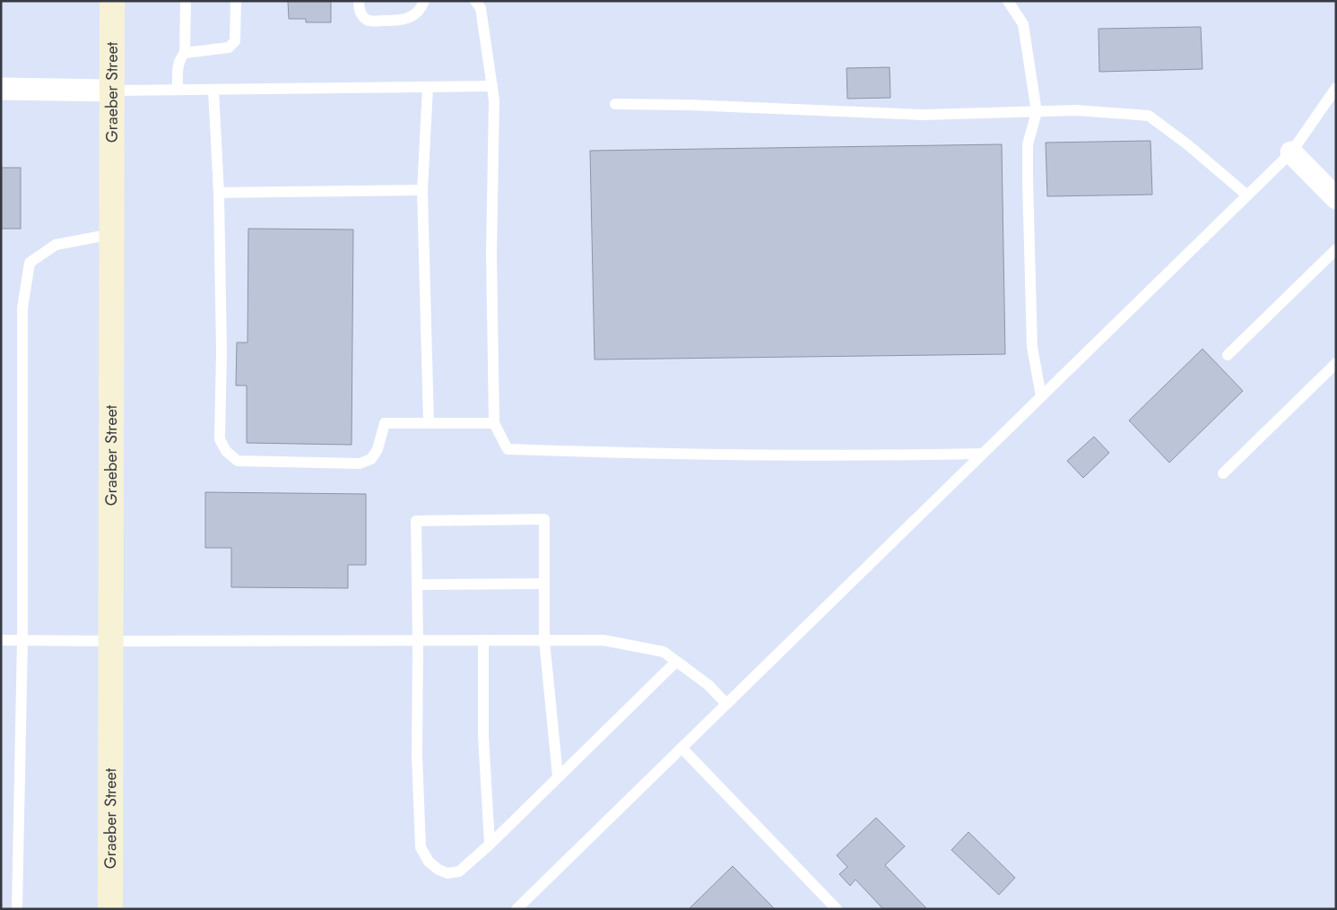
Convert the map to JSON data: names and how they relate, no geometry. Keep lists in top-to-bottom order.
{
  "streets": {
    "street": ["Graeber Street"]
  }
}
